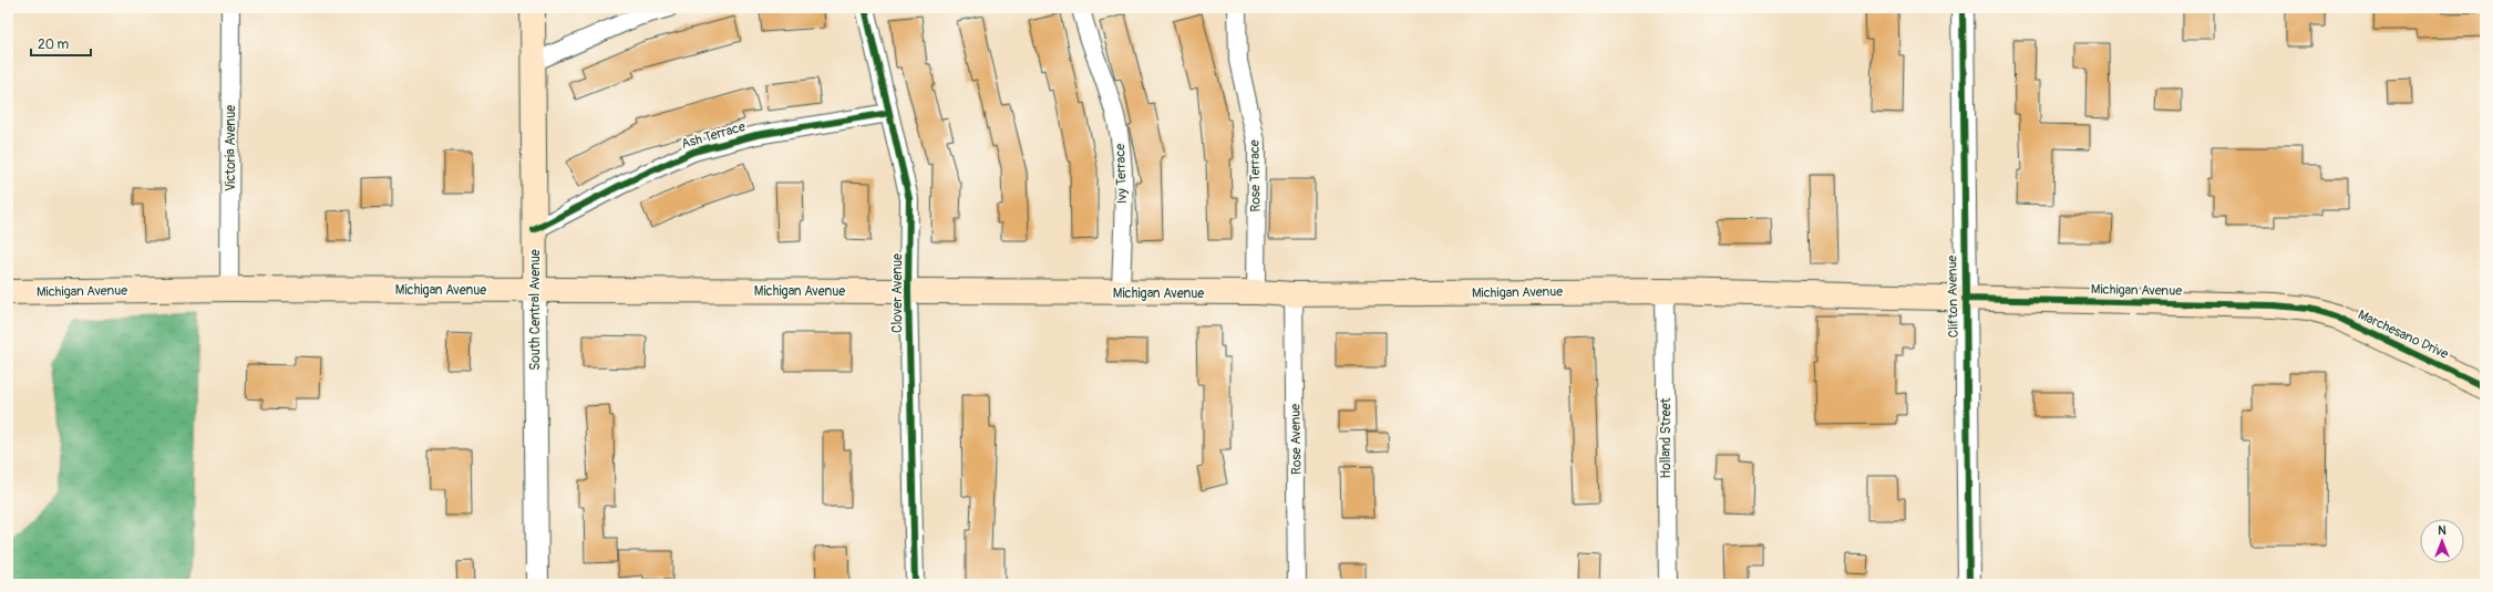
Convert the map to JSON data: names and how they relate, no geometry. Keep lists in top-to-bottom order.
{
  "streets": {
    "main road": ["Michigan Avenue", "South Central Avenue", "Marchesano Drive"],
    "street": [
      "Ash Terrace",
      "Victoria Avenue",
      "Ivy Terrace",
      "Rose Terrace",
      "Clover Avenue",
      "Clifton Avenue",
      "Holland Street",
      "Rose Avenue"
    ]
  },
  "crossings": [
    ["Ash Terrace", "Clover Avenue"],
    ["Ash Terrace", "South Central Avenue"],
    ["Victoria Avenue", "Michigan Avenue"],
    ["Ivy Terrace", "Michigan Avenue"],
    ["Rose Terrace", "Michigan Avenue"],
    ["Michigan Avenue", "Clover Avenue"],
    ["Michigan Avenue", "Clifton Avenue"],
    ["Michigan Avenue", "South Central Avenue"],
    ["Michigan Avenue", "Marchesano Drive"],
    ["Michigan Avenue", "Holland Street"],
    ["Michigan Avenue", "Rose Avenue"]
  ],
  "scale_bar": "20 m",
  "north": "top"
}
